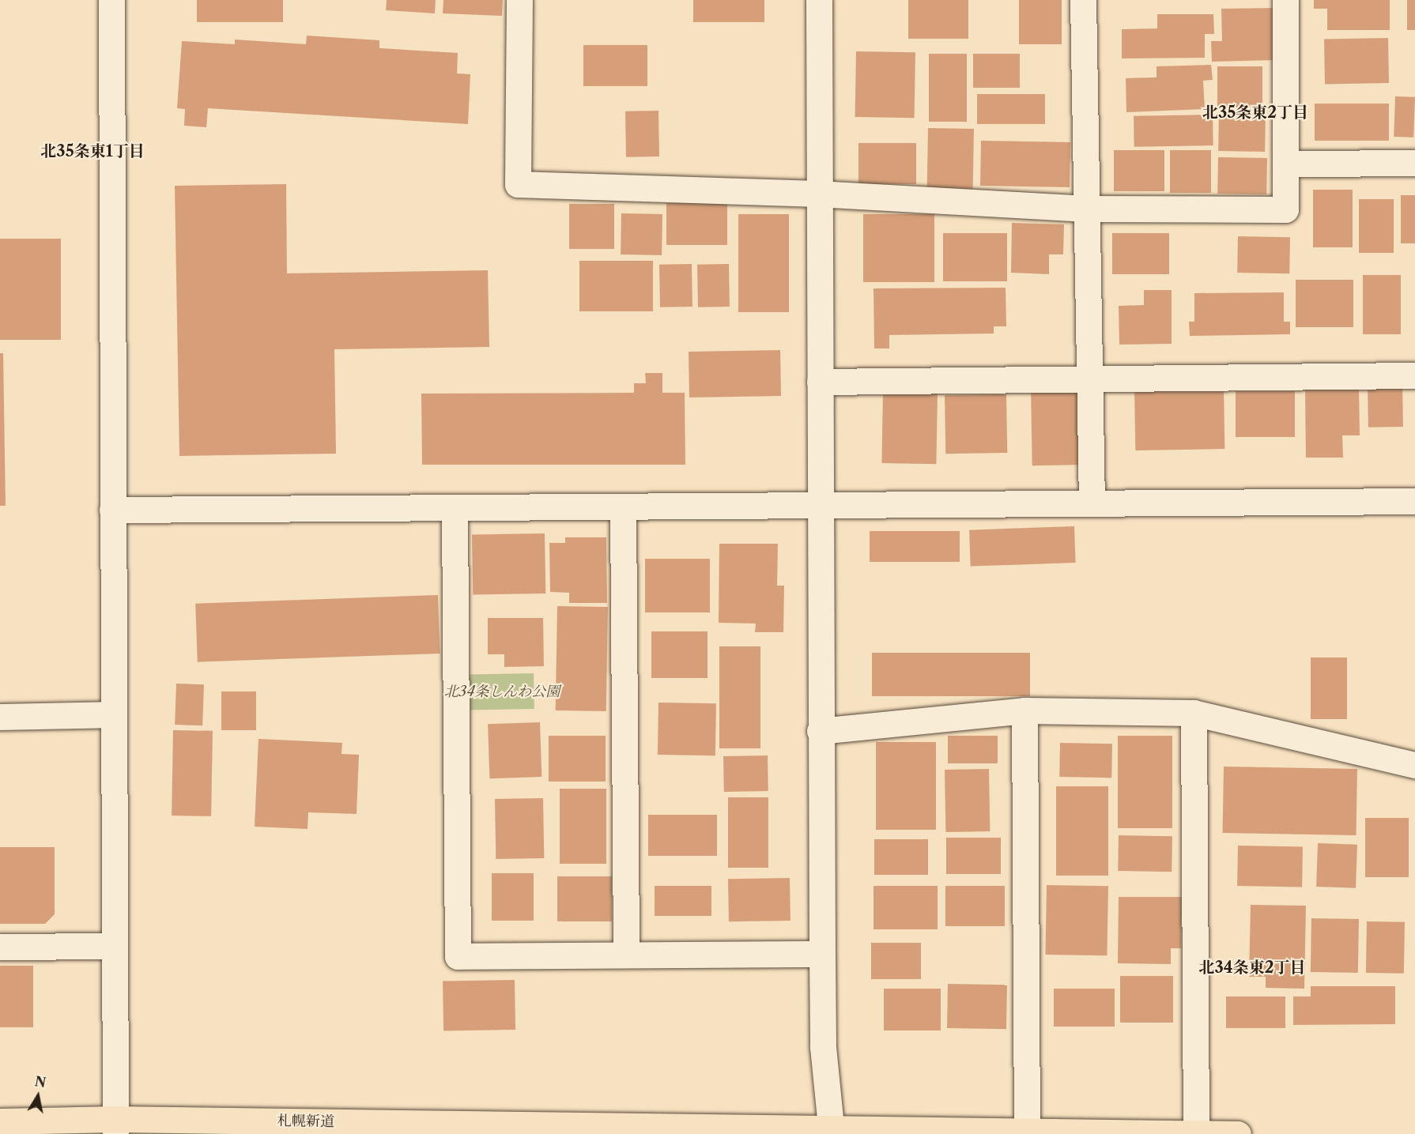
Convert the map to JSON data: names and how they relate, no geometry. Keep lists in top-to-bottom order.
{
  "streets": {
    "highway": ["札幌新道"]
  },
  "districts": ["北35条東2丁目", "北35条東1丁目", "北34条東2丁目"],
  "parks": ["北34条しんわ公園"],
  "north": "top"
}
